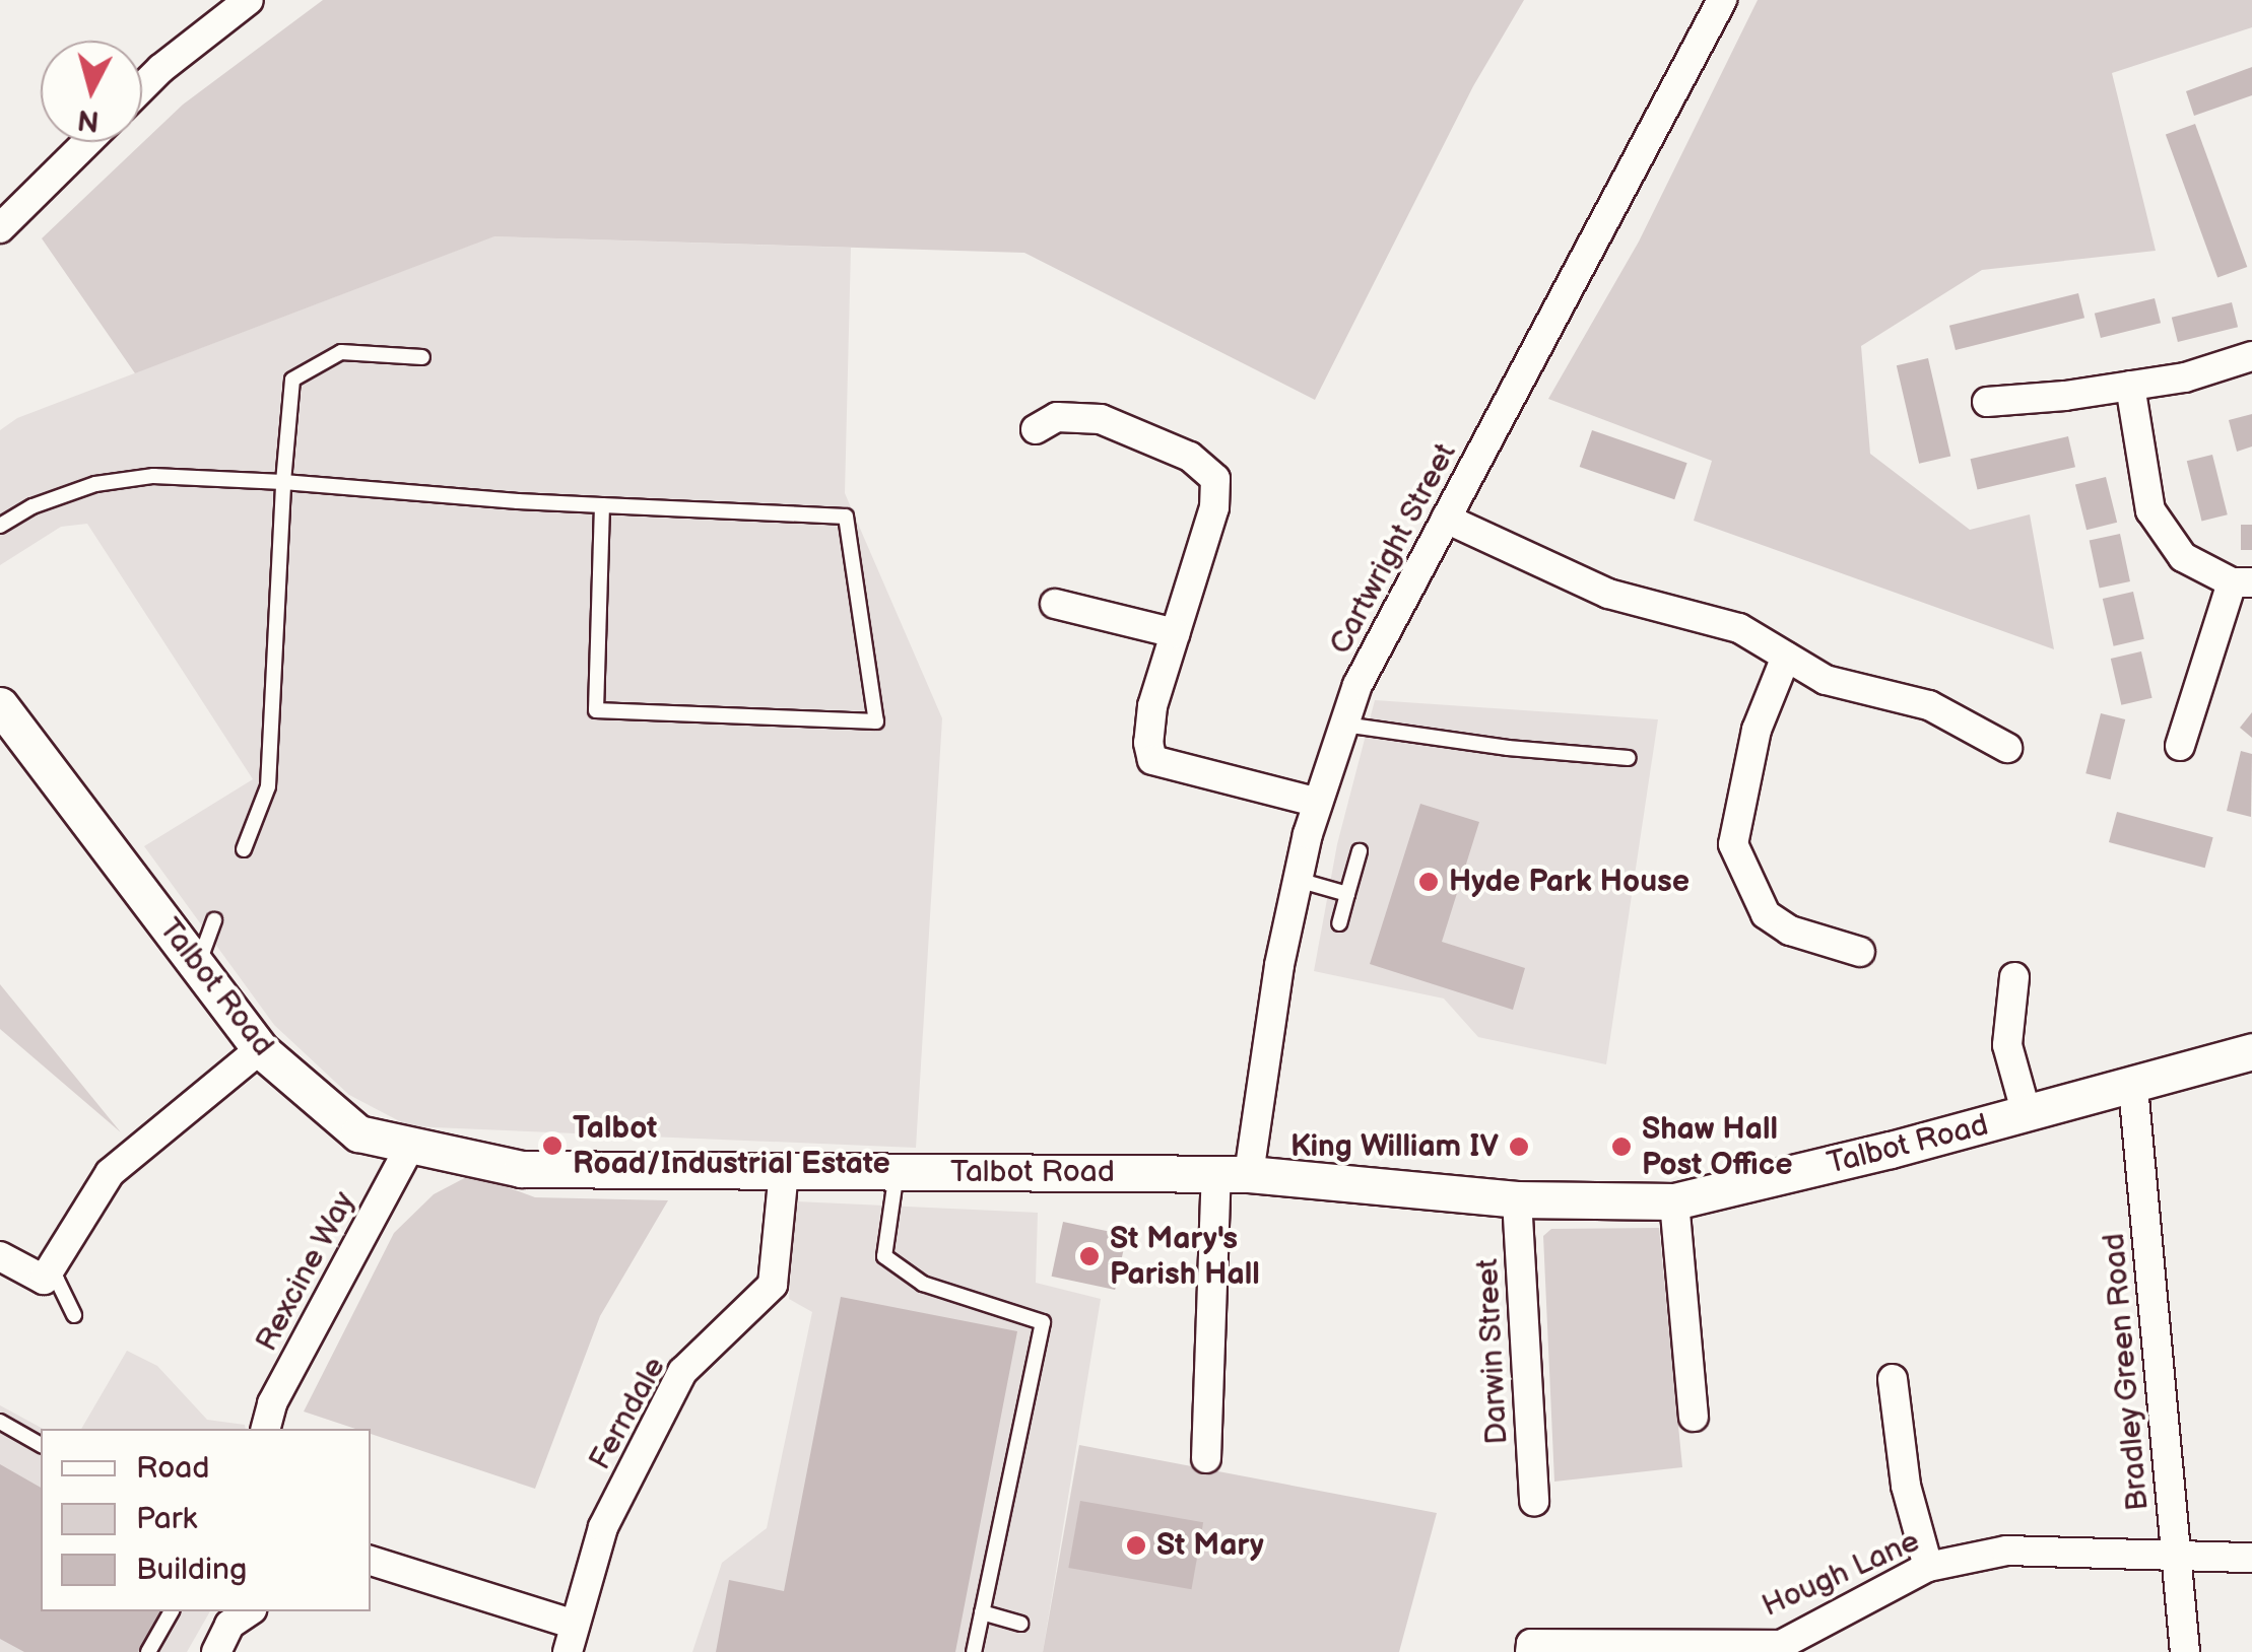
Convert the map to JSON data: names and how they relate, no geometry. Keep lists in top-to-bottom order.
{
  "streets": {
    "street": [
      "Cartwright Street",
      "Talbot Road",
      "Rexcine Way",
      "Darwin Street",
      "Bradley Green Road",
      "Ferndale",
      "Hough Lane"
    ]
  },
  "crossings": [
    ["Cartwright Street", "Talbot Road"],
    ["Talbot Road", "Rexcine Way"],
    ["Talbot Road", "Darwin Street"],
    ["Talbot Road", "Bradley Green Road"],
    ["Talbot Road", "Ferndale"],
    ["Bradley Green Road", "Hough Lane"]
  ],
  "places": [
    "Hyde Park House",
    "Talbot Road/Industrial Estate",
    "King William IV",
    "Shaw Hall Post Office",
    "St Mary's Parish Hall",
    "St Mary"
  ],
  "legend": ["Road", "Park", "Building"],
  "north": "bottom"
}
